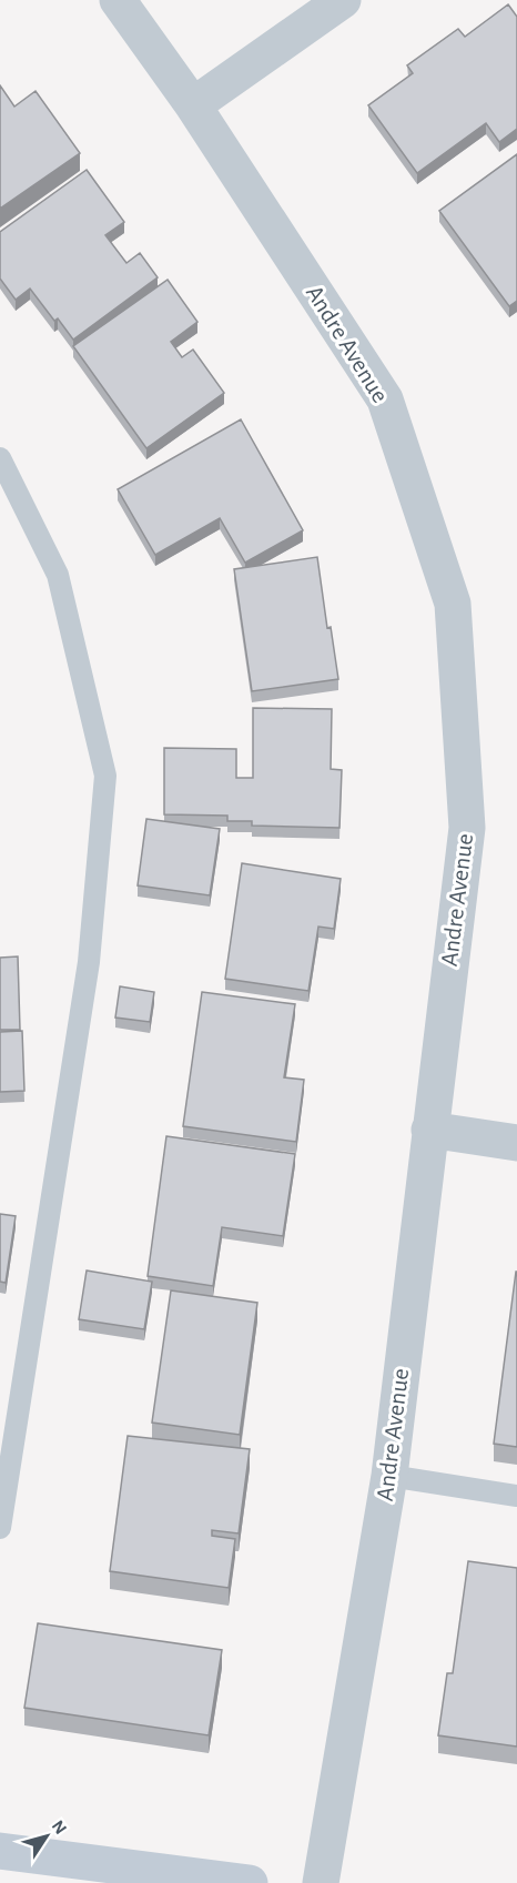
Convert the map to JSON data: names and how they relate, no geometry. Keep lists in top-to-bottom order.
{
  "streets": {
    "street": ["Andre Avenue"]
  },
  "north": "top right"
}
